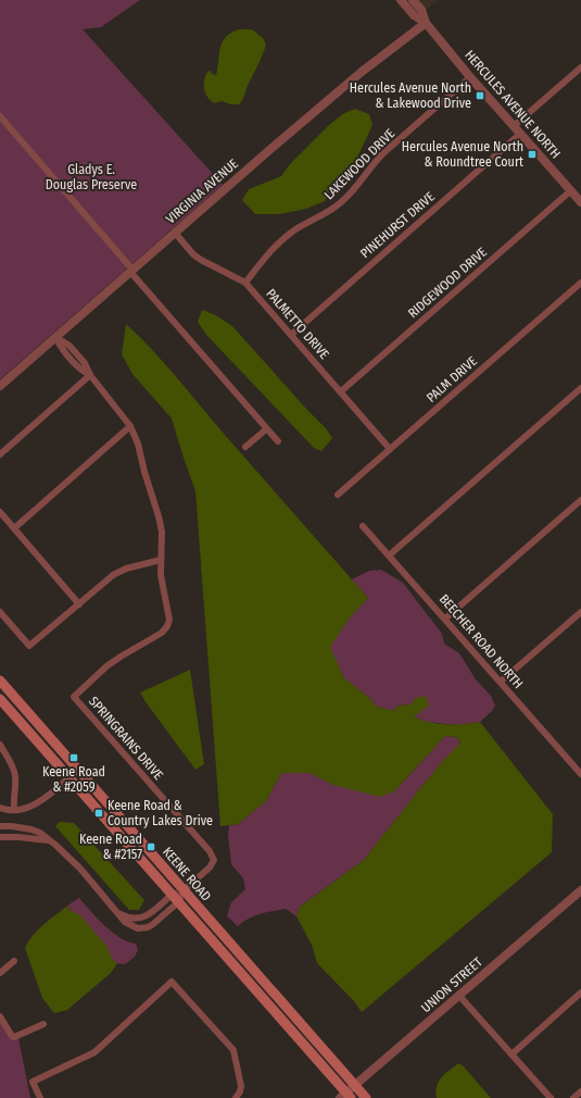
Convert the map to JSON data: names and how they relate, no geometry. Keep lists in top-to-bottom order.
{
  "streets": {
    "main road": ["KEENE ROAD"],
    "street": [
      "HERCULES AVENUE NORTH",
      "LAKEWOOD DRIVE",
      "VIRGINIA AVENUE",
      "PINEHURST DRIVE",
      "RIDGEWOOD DRIVE",
      "PALMETTO DRIVE",
      "PALM DRIVE",
      "BEECHER ROAD NORTH",
      "SPRINGRAINS DRIVE",
      "UNION STREET"
    ]
  },
  "crossings": [
    ["HERCULES AVENUE NORTH", "LAKEWOOD DRIVE"],
    ["HERCULES AVENUE NORTH", "VIRGINIA AVENUE"],
    ["HERCULES AVENUE NORTH", "PINEHURST DRIVE"],
    ["HERCULES AVENUE NORTH", "RIDGEWOOD DRIVE"],
    ["LAKEWOOD DRIVE", "PALMETTO DRIVE"],
    ["VIRGINIA AVENUE", "PALMETTO DRIVE"],
    ["VIRGINIA AVENUE", "SPRINGRAINS DRIVE"],
    ["PINEHURST DRIVE", "PALMETTO DRIVE"],
    ["RIDGEWOOD DRIVE", "PALMETTO DRIVE"],
    ["PALMETTO DRIVE", "PALM DRIVE"],
    ["SPRINGRAINS DRIVE", "KEENE ROAD"],
    ["KEENE ROAD", "UNION STREET"]
  ],
  "parks": ["Gladys E. Douglas Preserve"],
  "places": {
    "transit": [
      "Hercules Avenue North & Lakewood Drive",
      "Hercules Avenue North & Roundtree Court",
      "Keene Road & #2059",
      "Keene Road & Country Lakes Drive",
      "Keene Road & #2157"
    ]
  }
}
